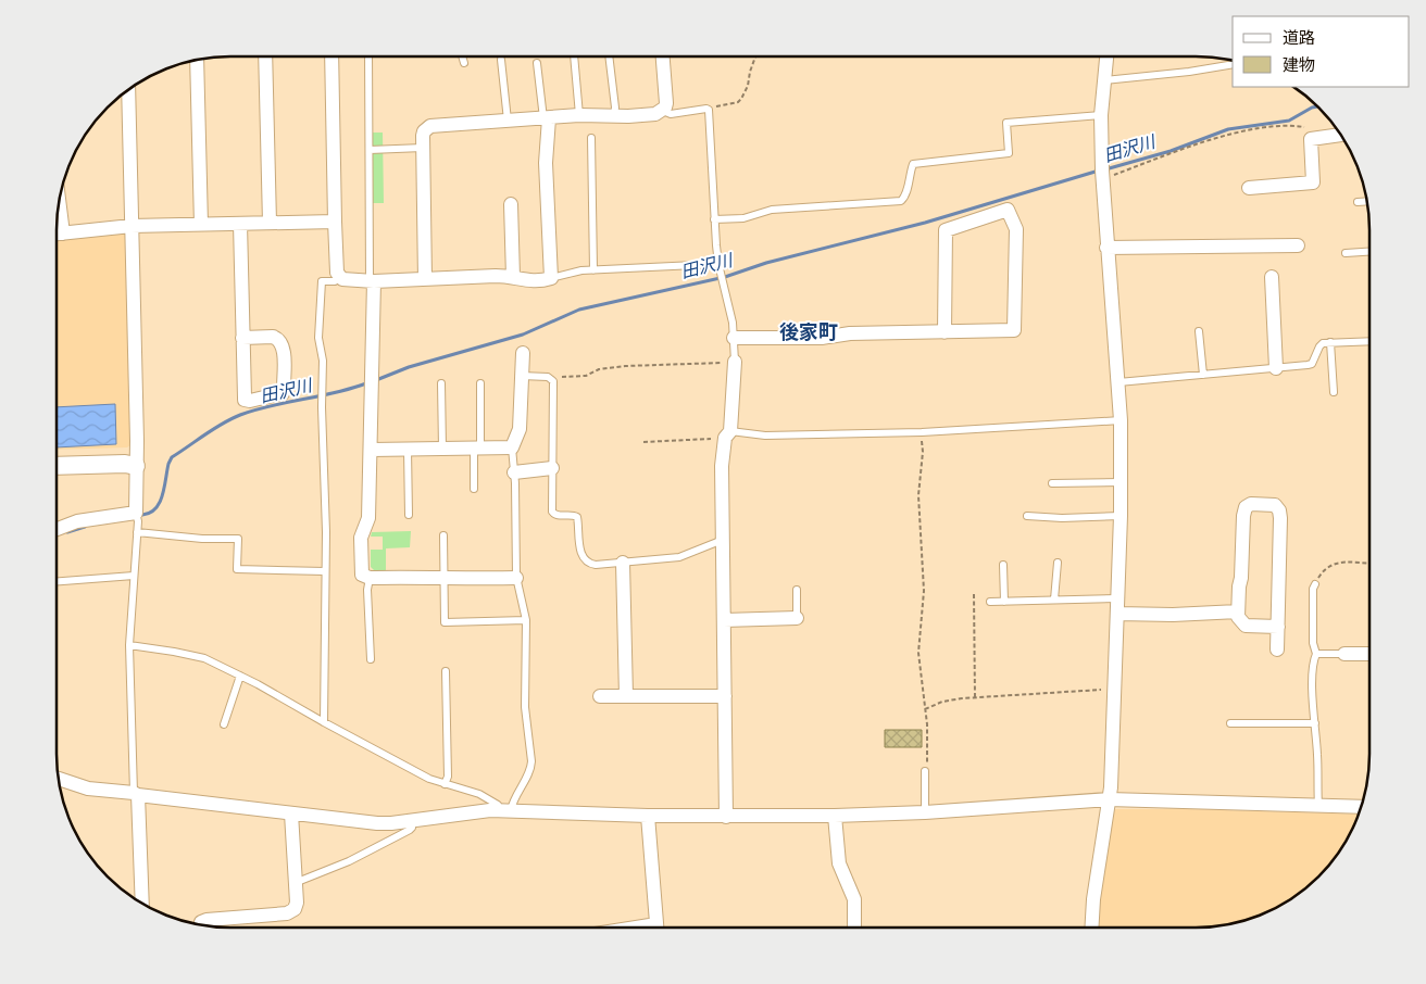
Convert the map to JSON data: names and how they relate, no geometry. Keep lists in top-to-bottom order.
{
  "districts": ["後家町"],
  "water": ["田沢川"],
  "legend": ["道路", "建物"]
}
